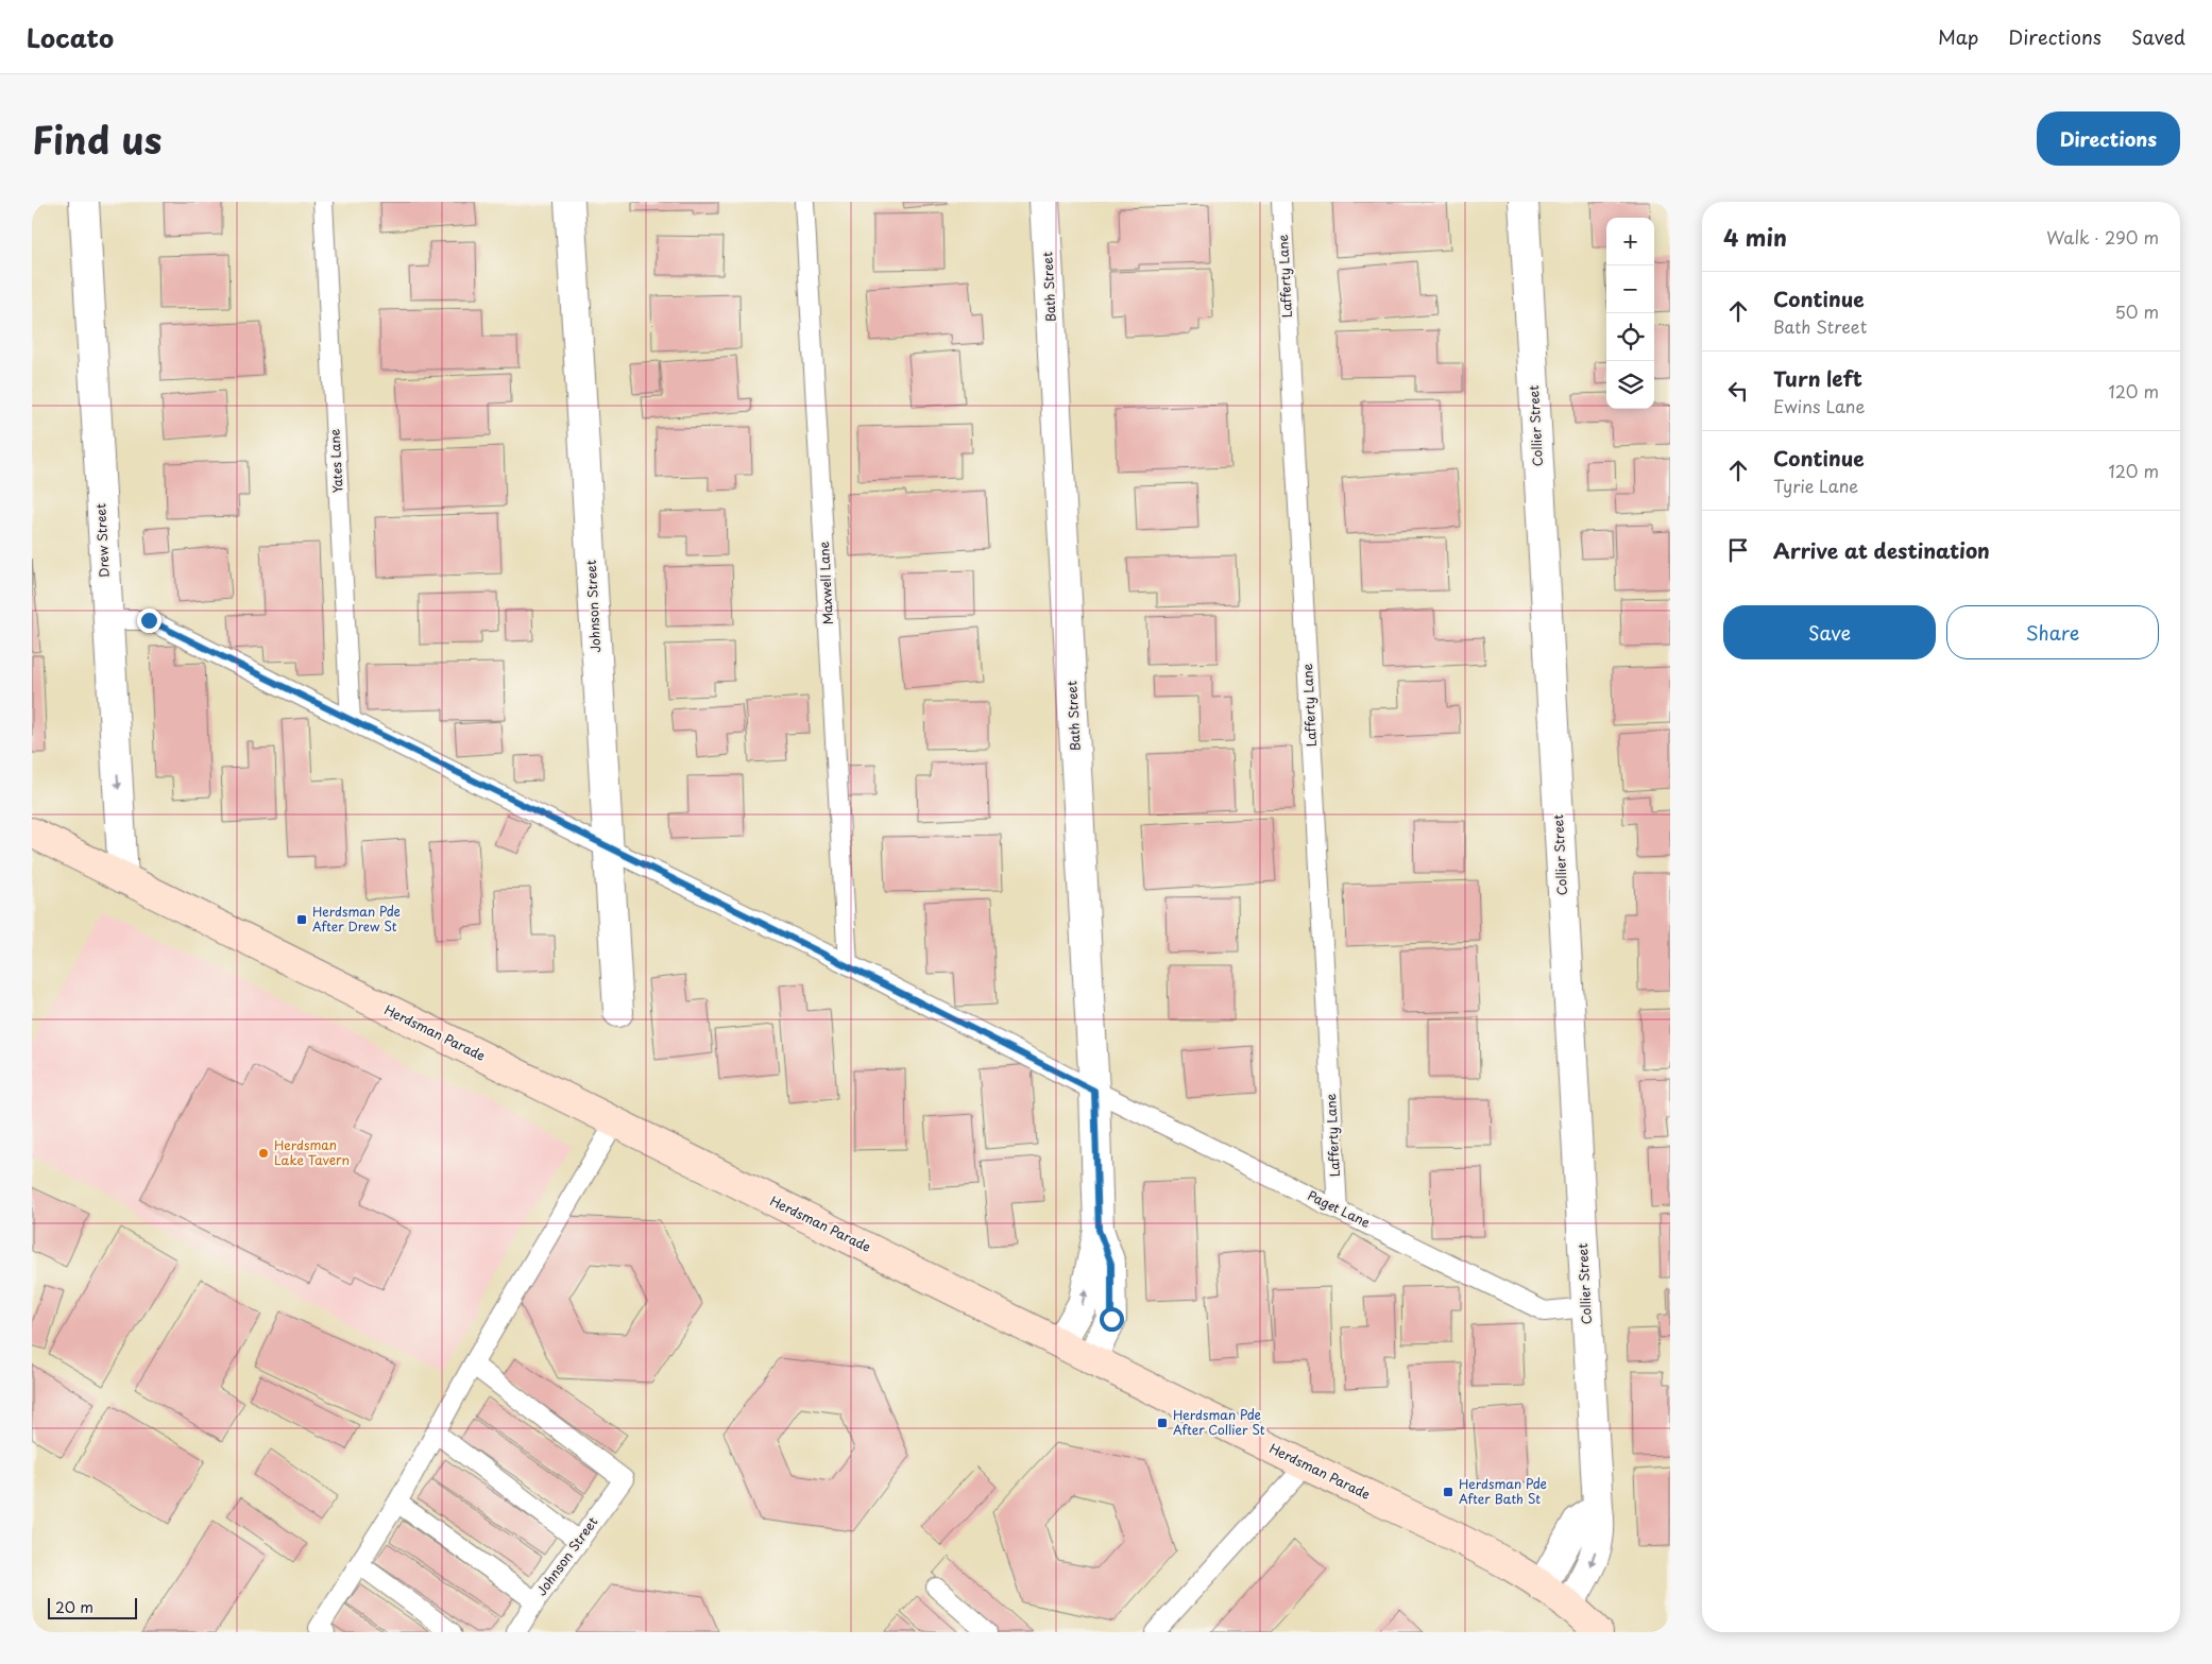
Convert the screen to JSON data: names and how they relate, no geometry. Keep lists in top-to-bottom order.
{
  "streets": {
    "main road": ["Herdsman Parade"],
    "street": [
      "Bath Street",
      "Collier Street",
      "Drew Street",
      "Johnson Street"
    ],
    "lane": [
      "Lafferty Lane",
      "Yates Lane",
      "Maxwell Lane",
      "Paget Lane"
    ]
  },
  "crossings": [
    ["Lafferty Lane", "Paget Lane"],
    ["Bath Street", "Herdsman Parade"],
    ["Bath Street", "Paget Lane"],
    ["Collier Street", "Herdsman Parade"],
    ["Collier Street", "Paget Lane"],
    ["Yates Lane", "Paget Lane"],
    ["Drew Street", "Herdsman Parade"],
    ["Drew Street", "Paget Lane"],
    ["Maxwell Lane", "Paget Lane"],
    ["Johnson Street", "Paget Lane"]
  ],
  "one_way": ["Drew Street"],
  "places": {
    "transit": ["Herdsman Pde After Drew St", "Herdsman Pde After Collier St", "Herdsman Pde After Bath St"],
    "other": ["Herdsman Lake Tavern"]
  },
  "scale_bar": "20 m",
  "page": {
    "header": "Locato",
    "nav": ["Map", "Directions", "Saved"],
    "title": "Find us",
    "buttons": [
      "Directions",
      ["Save", "Share"]
    ],
    "heading": ["4 min", "Walk · 290 m"],
    "map_buttons": ["+", "−"],
    "list": [
      ["Continue", "Bath Street", "50 m"],
      ["Turn left", "Ewins Lane", "120 m"],
      ["Continue", "Tyrie Lane", "120 m"],
      "Arrive at destination"
    ],
    "scale": "20 m"
  }
}
